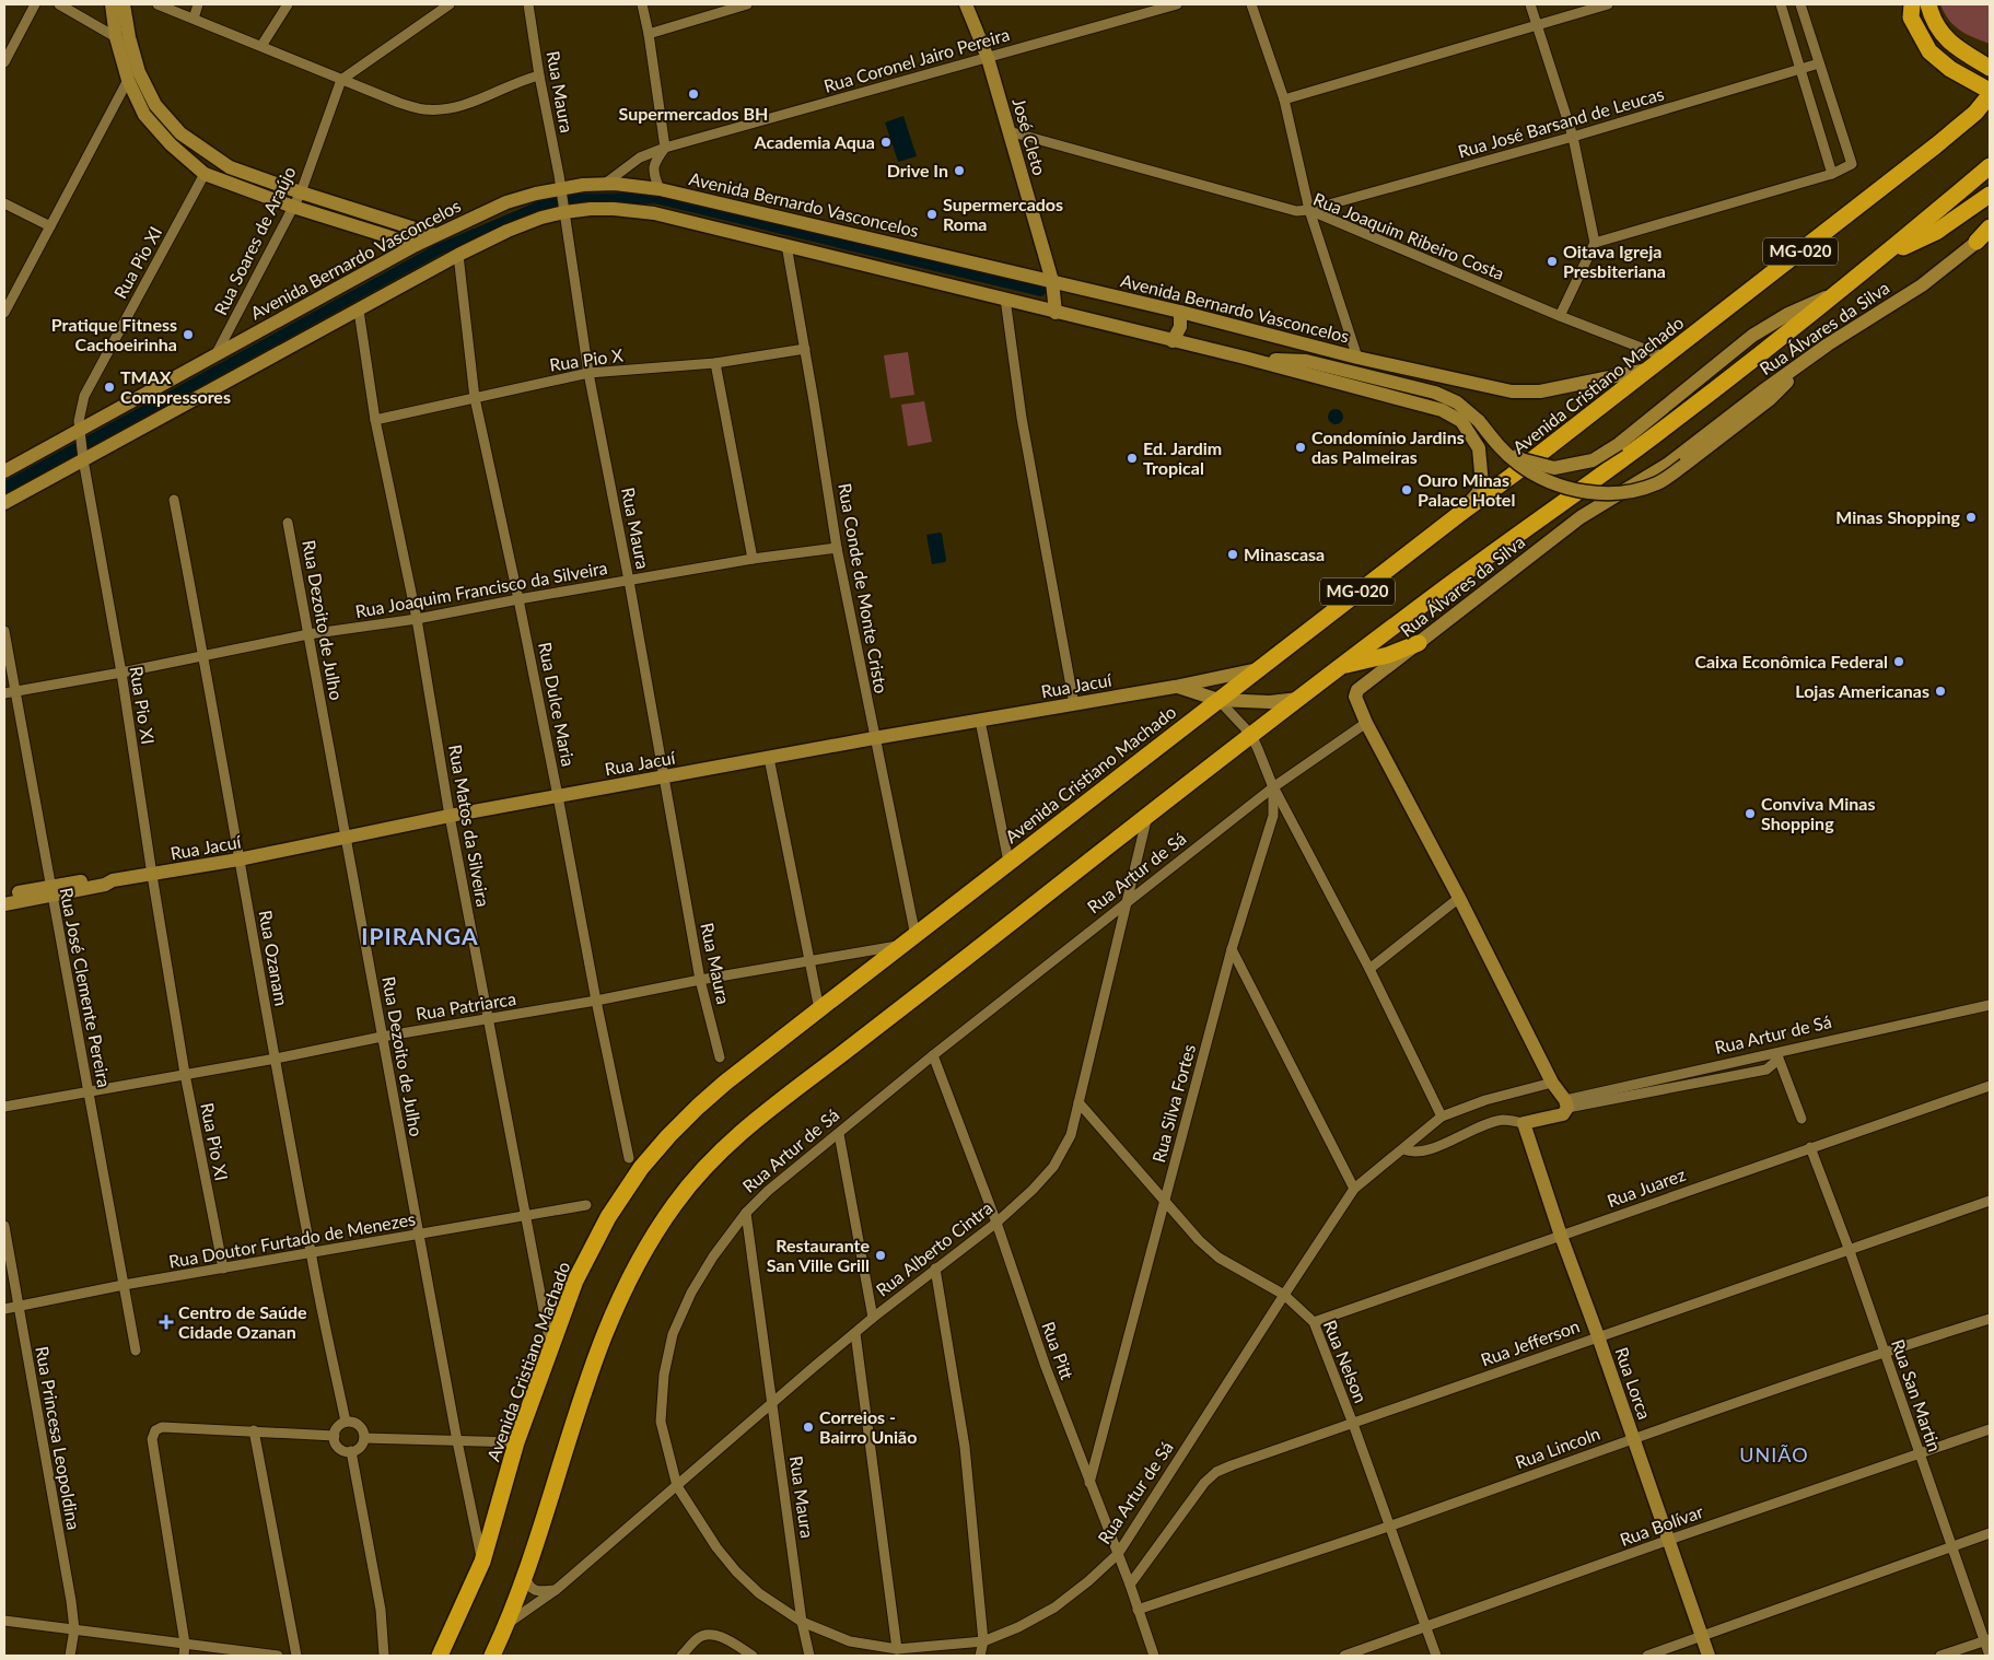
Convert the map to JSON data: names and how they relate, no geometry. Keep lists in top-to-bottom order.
{
  "streets": {
    "highway": ["MG-020", "Avenida Cristiano Machado"],
    "main road": [
      "José Cleto",
      "Avenida Bernardo Vasconcelos",
      "Rua Álvares da Silva",
      "Rua Jacuí",
      "Rua Artur de Sá",
      "Rua Lorca"
    ],
    "street": [
      "Rua Coronel Jairo Pereira",
      "Rua Maura",
      "Rua José Barsand de Leucas",
      "Rua Joaquim Ribeiro Costa",
      "Rua Soares de Araújo",
      "Rua Pio XI",
      "Rua Pio X",
      "Rua Conde de Monte Cristo",
      "Rua Joaquim Francisco da Silveira",
      "Rua Dezoito de Julho",
      "Rua Dulce Maria",
      "Rua Matos da Silveira",
      "Rua Ozanam",
      "Rua José Clemente Pereira",
      "Rua Patriarca",
      "Rua Silva Fortes",
      "Rua Juarez",
      "Rua Doutor Furtado de Menezes",
      "Rua Alberto Cintra",
      "Rua Jefferson",
      "Rua Pitt",
      "Rua Nelson",
      "Rua San Martin",
      "Rua Princesa Leopoldina",
      "Rua Lincoln",
      "Rua Bolívar"
    ]
  },
  "crossings": [
    ["Rua Coronel Jairo Pereira", "José Cleto"],
    ["Rua Coronel Jairo Pereira", "Avenida Bernardo Vasconcelos"],
    ["Rua Maura", "Avenida Bernardo Vasconcelos"],
    ["Rua Maura", "Rua Pio X"],
    ["Rua Maura", "Rua Joaquim Francisco da Silveira"],
    ["Rua Maura", "Rua Jacuí"],
    ["Rua Maura", "Rua Artur de Sá"],
    ["Rua Maura", "Rua Patriarca"],
    ["Rua Maura", "Rua Alberto Cintra"],
    ["Rua José Barsand de Leucas", "Rua Joaquim Ribeiro Costa"],
    ["José Cleto", "Avenida Bernardo Vasconcelos"],
    ["José Cleto", "Rua Joaquim Ribeiro Costa"],
    ["Avenida Bernardo Vasconcelos", "Rua Soares de Araújo"],
    ["Avenida Bernardo Vasconcelos", "Rua Pio XI"],
    ["Avenida Bernardo Vasconcelos", "Avenida Cristiano Machado"],
    ["Rua Joaquim Ribeiro Costa", "Avenida Cristiano Machado"],
    ["MG-020", "Rua Jacuí"],
    ["Rua Pio XI", "Rua Joaquim Francisco da Silveira"],
    ["Rua Pio XI", "Rua Jacuí"],
    ["Rua Pio XI", "Rua Patriarca"],
    ["Rua Pio XI", "Rua Doutor Furtado de Menezes"],
    ["Rua Álvares da Silva", "Rua Artur de Sá"],
    ["Rua Pio X", "Rua Conde de Monte Cristo"],
    ["Rua Pio X", "Rua Dulce Maria"],
    ["Rua Pio X", "Rua Matos da Silveira"],
    ["Avenida Cristiano Machado", "Rua Conde de Monte Cristo"],
    ["Avenida Cristiano Machado", "Rua Dezoito de Julho"],
    ["Avenida Cristiano Machado", "Rua Jacuí"],
    ["Avenida Cristiano Machado", "Rua Matos da Silveira"],
    ["Avenida Cristiano Machado", "Rua Patriarca"],
    ["Rua Conde de Monte Cristo", "Rua Joaquim Francisco da Silveira"],
    ["Rua Conde de Monte Cristo", "Rua Jacuí"],
    ["Rua Conde de Monte Cristo", "Rua Patriarca"],
    ["Rua Joaquim Francisco da Silveira", "Rua Dezoito de Julho"],
    ["Rua Joaquim Francisco da Silveira", "Rua Dulce Maria"],
    ["Rua Joaquim Francisco da Silveira", "Rua Matos da Silveira"],
    ["Rua Joaquim Francisco da Silveira", "Rua Ozanam"],
    ["Rua Joaquim Francisco da Silveira", "Rua José Clemente Pereira"],
    ["Rua Dezoito de Julho", "Rua Jacuí"],
    ["Rua Dezoito de Julho", "Rua Patriarca"],
    ["Rua Dezoito de Julho", "Rua Doutor Furtado de Menezes"],
    ["Rua Jacuí", "Rua Dulce Maria"],
    ["Rua Jacuí", "Rua Matos da Silveira"],
    ["Rua Jacuí", "Rua Ozanam"],
    ["Rua Jacuí", "Rua José Clemente Pereira"],
    ["Rua Dulce Maria", "Rua Patriarca"],
    ["Rua Matos da Silveira", "Rua Patriarca"],
    ["Rua Matos da Silveira", "Rua Doutor Furtado de Menezes"],
    ["Rua Artur de Sá", "Rua Silva Fortes"],
    ["Rua Artur de Sá", "Rua Alberto Cintra"],
    ["Rua Artur de Sá", "Rua Pitt"],
    ["Rua Artur de Sá", "Rua Nelson"],
    ["Rua Artur de Sá", "Rua Lorca"],
    ["Rua Ozanam", "Rua Patriarca"],
    ["Rua Ozanam", "Rua Doutor Furtado de Menezes"],
    ["Rua José Clemente Pereira", "Rua Patriarca"],
    ["Rua José Clemente Pereira", "Rua Doutor Furtado de Menezes"],
    ["Rua Silva Fortes", "Rua Pitt"],
    ["Rua Silva Fortes", "Rua Nelson"],
    ["Rua Juarez", "Rua Nelson"],
    ["Rua Juarez", "Rua Lorca"],
    ["Rua Juarez", "Rua San Martin"],
    ["Rua Doutor Furtado de Menezes", "Rua Princesa Leopoldina"],
    ["Rua Alberto Cintra", "Rua Pitt"],
    ["Rua Alberto Cintra", "Rua Nelson"],
    ["Rua Jefferson", "Rua Pitt"],
    ["Rua Jefferson", "Rua Nelson"],
    ["Rua Jefferson", "Rua Lorca"],
    ["Rua Jefferson", "Rua San Martin"],
    ["Rua Pitt", "Rua Lincoln"],
    ["Rua Nelson", "Rua Lincoln"],
    ["Rua Nelson", "Rua Bolívar"],
    ["Rua Lorca", "Rua Lincoln"],
    ["Rua Lorca", "Rua Bolívar"],
    ["Rua San Martin", "Rua Lincoln"],
    ["Rua San Martin", "Rua Bolívar"]
  ],
  "districts": ["IPIRANGA", "UNIÃO"],
  "places": {
    "other": [
      "Supermercados BH",
      "Academia Aqua",
      "Drive In",
      "Supermercados Roma",
      "Oitava Igreja Presbiteriana",
      "Pratique Fitness Cachoeirinha",
      "TMAX Compressores",
      "Condomínio Jardins das Palmeiras",
      "Ed. Jardim Tropical",
      "Ouro Minas Palace Hotel",
      "Minas Shopping",
      "Minascasa",
      "Caixa Econômica Federal",
      "Lojas Americanas",
      "Conviva Minas Shopping",
      "Restaurante San Ville Grill",
      "Correios - Bairro União"
    ],
    "health": ["Centro de Saúde Cidade Ozanan"]
  }
}
